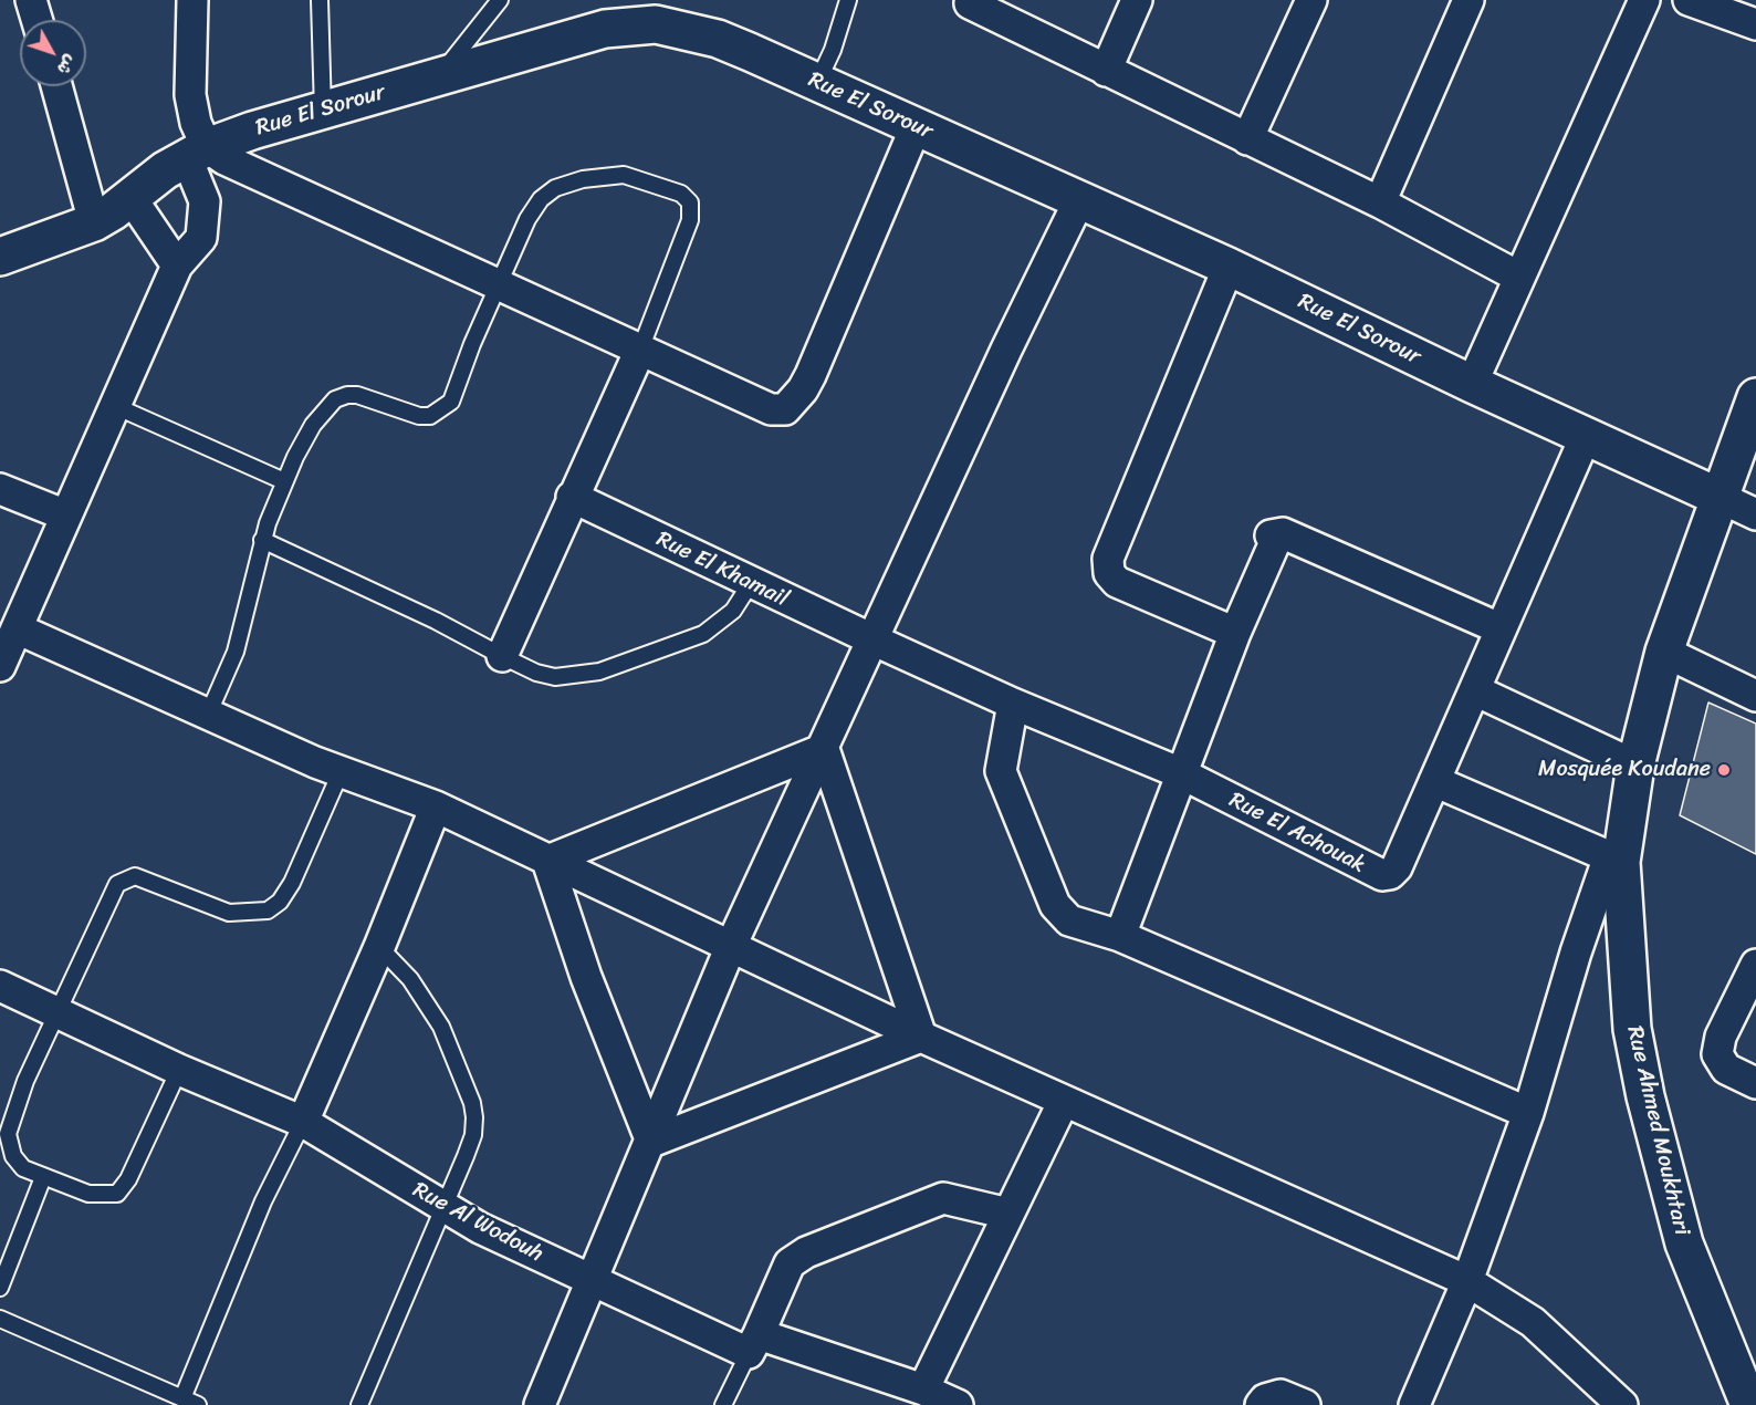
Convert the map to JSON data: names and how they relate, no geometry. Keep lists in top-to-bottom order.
{
  "streets": {
    "street": [
      "Rue El Sorour",
      "Rue El Khamail",
      "Rue El Achouak",
      "Rue Ahmed Moukhtari",
      "Rue Al Wodouh"
    ]
  },
  "crossings": [
    ["Rue El Sorour", "Rue El Achouak"],
    ["Rue El Sorour", "Rue Ahmed Moukhtari"],
    ["Rue El Khamail", "Rue El Achouak"]
  ],
  "places": ["Mosquée Koudane"],
  "north": "bottom right"
}
